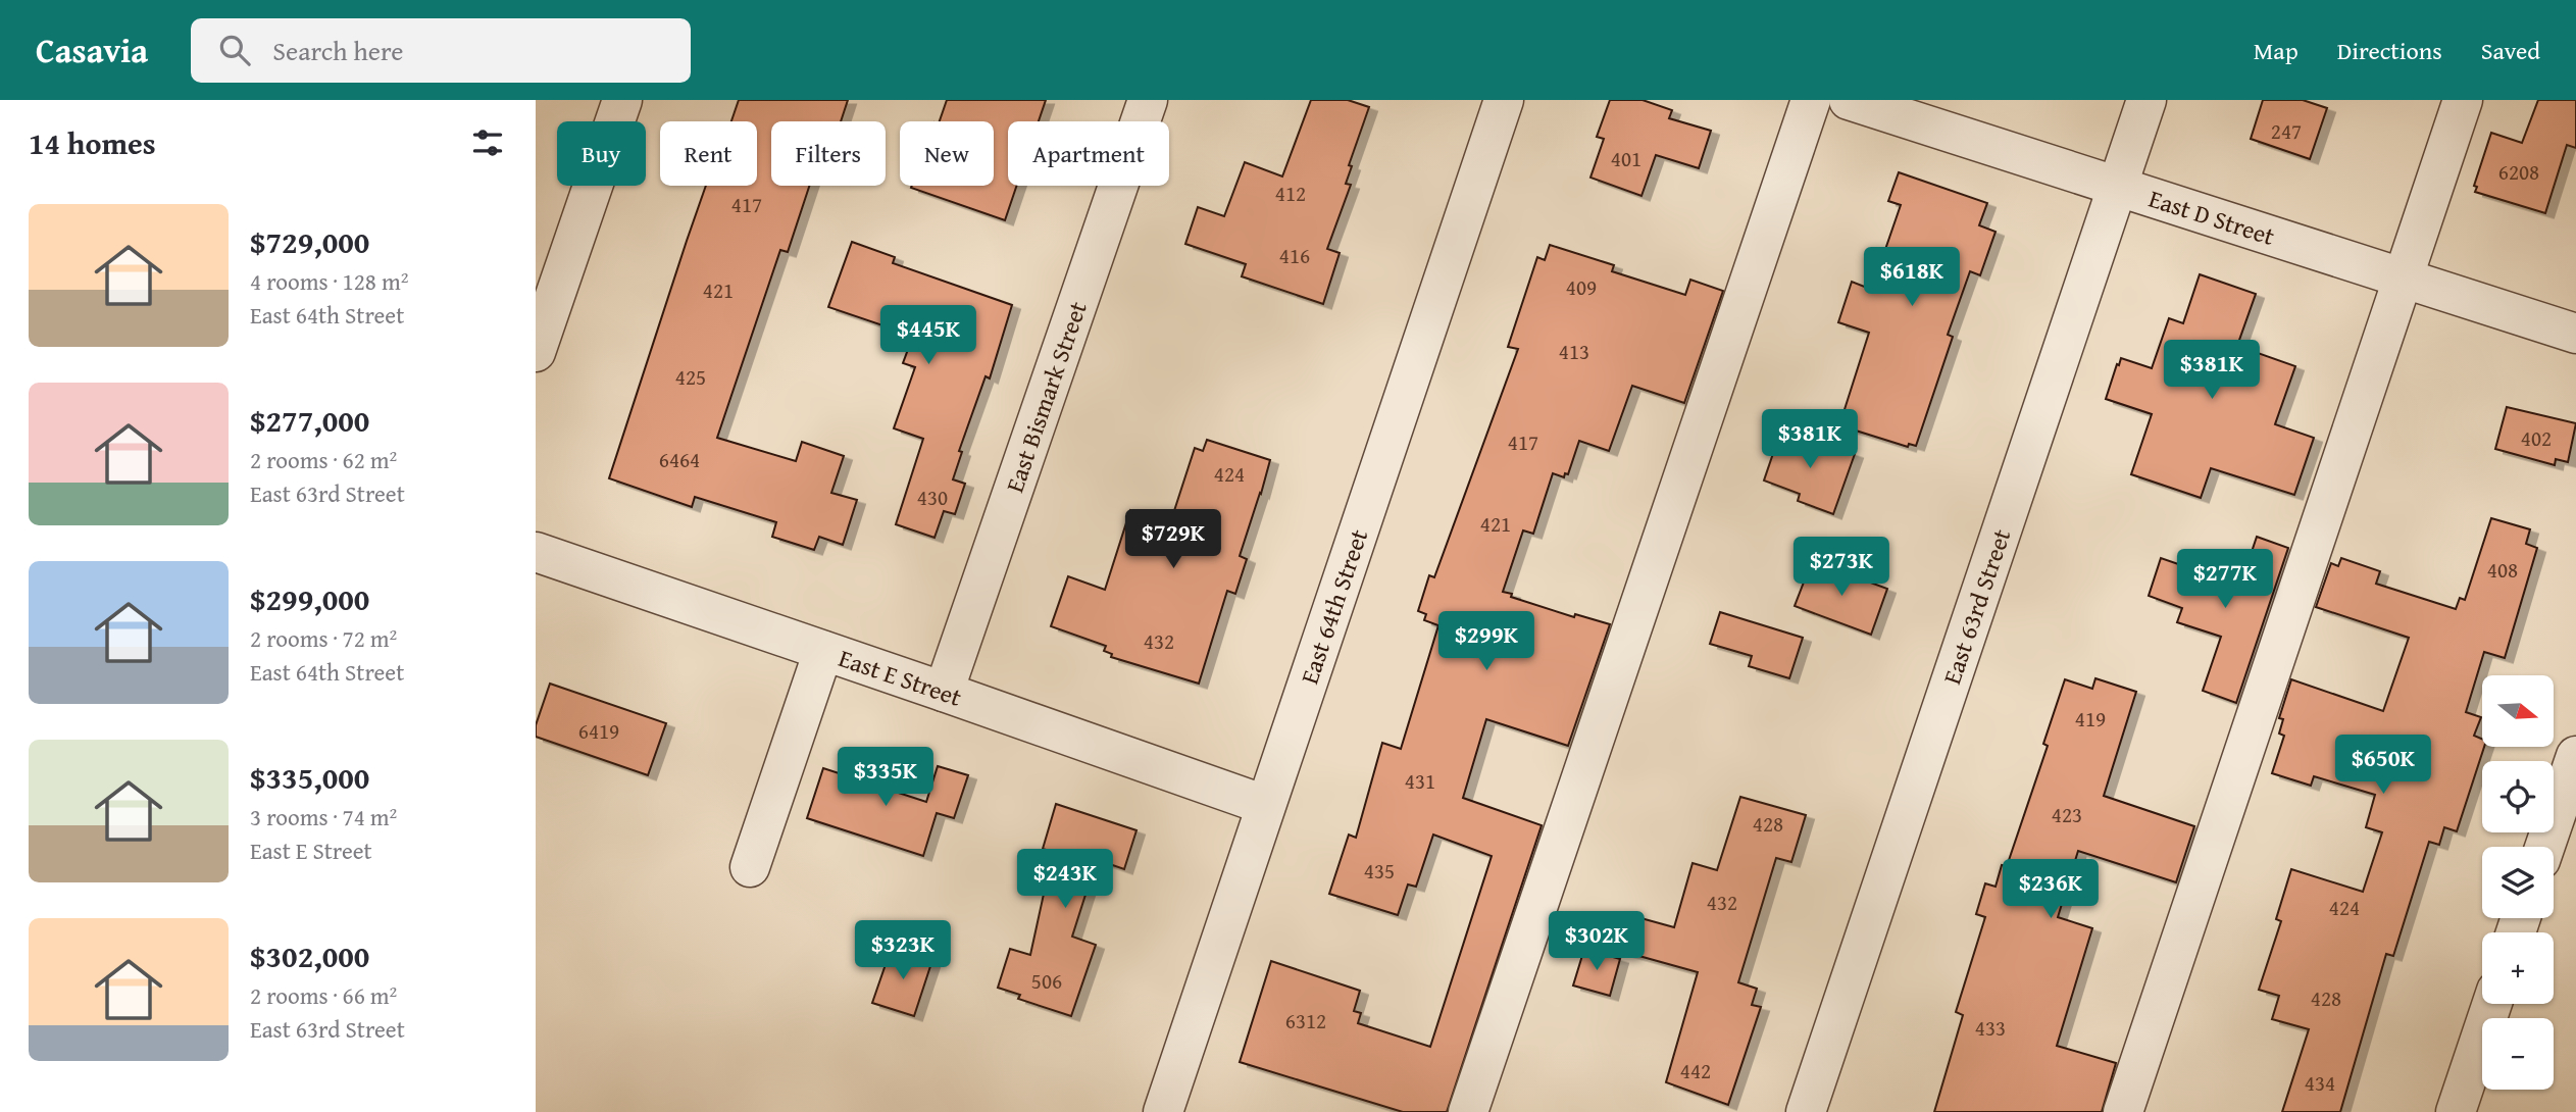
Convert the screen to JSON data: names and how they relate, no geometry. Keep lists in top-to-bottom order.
{
  "streets": {
    "street": [
      "East D Street",
      "East Bismark Street",
      "East 64th Street",
      "East 63rd Street",
      "East E Street"
    ]
  },
  "crossings": [
    ["East D Street", "East 63rd Street"],
    ["East Bismark Street", "East E Street"],
    ["East 64th Street", "East E Street"]
  ],
  "house_numbers": [
    "247",
    "401",
    "6208",
    "412",
    "417",
    "416",
    "409",
    "421",
    "413",
    "425",
    "402",
    "417",
    "6464",
    "424",
    "430",
    "421",
    "408",
    "432",
    "419",
    "6419",
    "431",
    "423",
    "428",
    "435",
    "432",
    "424",
    "506",
    "428",
    "6312",
    "433",
    "442",
    "434"
  ],
  "north": "right",
  "page": {
    "header": "Casavia",
    "search": "Search here",
    "nav": ["Map", "Directions", "Saved"],
    "heading": "14 homes",
    "chip": [
      "Buy",
      "Rent",
      "Filters",
      "New",
      "Apartment"
    ],
    "list": [
      {
        "name": "$729,000",
        "note": "4 rooms · 128 m² · East 64th Street"
      },
      {
        "name": "$277,000",
        "note": "2 rooms · 62 m² · East 63rd Street"
      },
      {
        "name": "$299,000",
        "note": "2 rooms · 72 m² · East 64th Street"
      },
      {
        "name": "$335,000",
        "note": "3 rooms · 74 m² · East E Street"
      },
      {
        "name": "$302,000",
        "note": "2 rooms · 66 m² · East 63rd Street"
      }
    ],
    "price": [
      "$618K",
      "$445K",
      "$381K",
      "$381K",
      "$729K",
      "$273K",
      "$277K",
      "$299K",
      "$650K",
      "$335K",
      "$243K",
      "$236K",
      "$302K",
      "$323K"
    ],
    "map_buttons": ["+", "−"]
  }
}
